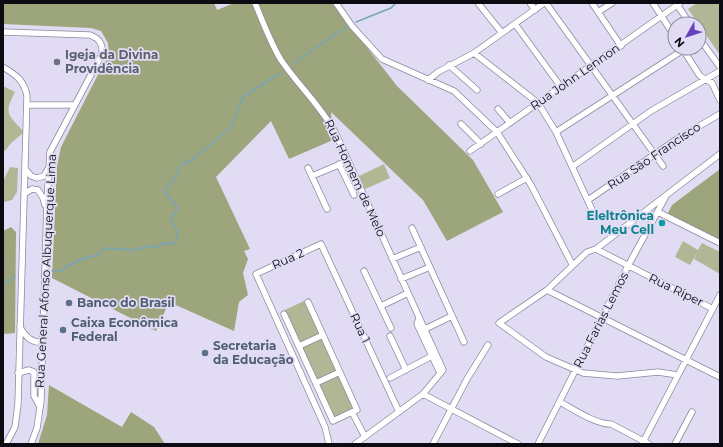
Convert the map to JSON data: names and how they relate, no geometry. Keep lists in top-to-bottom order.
{
  "streets": {
    "street": [
      "Rua John Lennon",
      "Rua São Francisco",
      "Rua Homem de Melo",
      "Rua 2",
      "Rua General Afonso Albuquerque Lima",
      "Rua Riper",
      "Rua Farias Lemos",
      "Rua 1"
    ]
  },
  "crossings": [
    ["Rua 2", "Rua 1"],
    ["Rua Riper", "Rua Farias Lemos"]
  ],
  "places": [
    "Igeja da Divina Providência",
    "Eleltrônica Meu Cell",
    "Banco do Brasil",
    "Caixa Econômica Federal",
    "Secretaria da Educação"
  ],
  "north": "bottom left"
}
